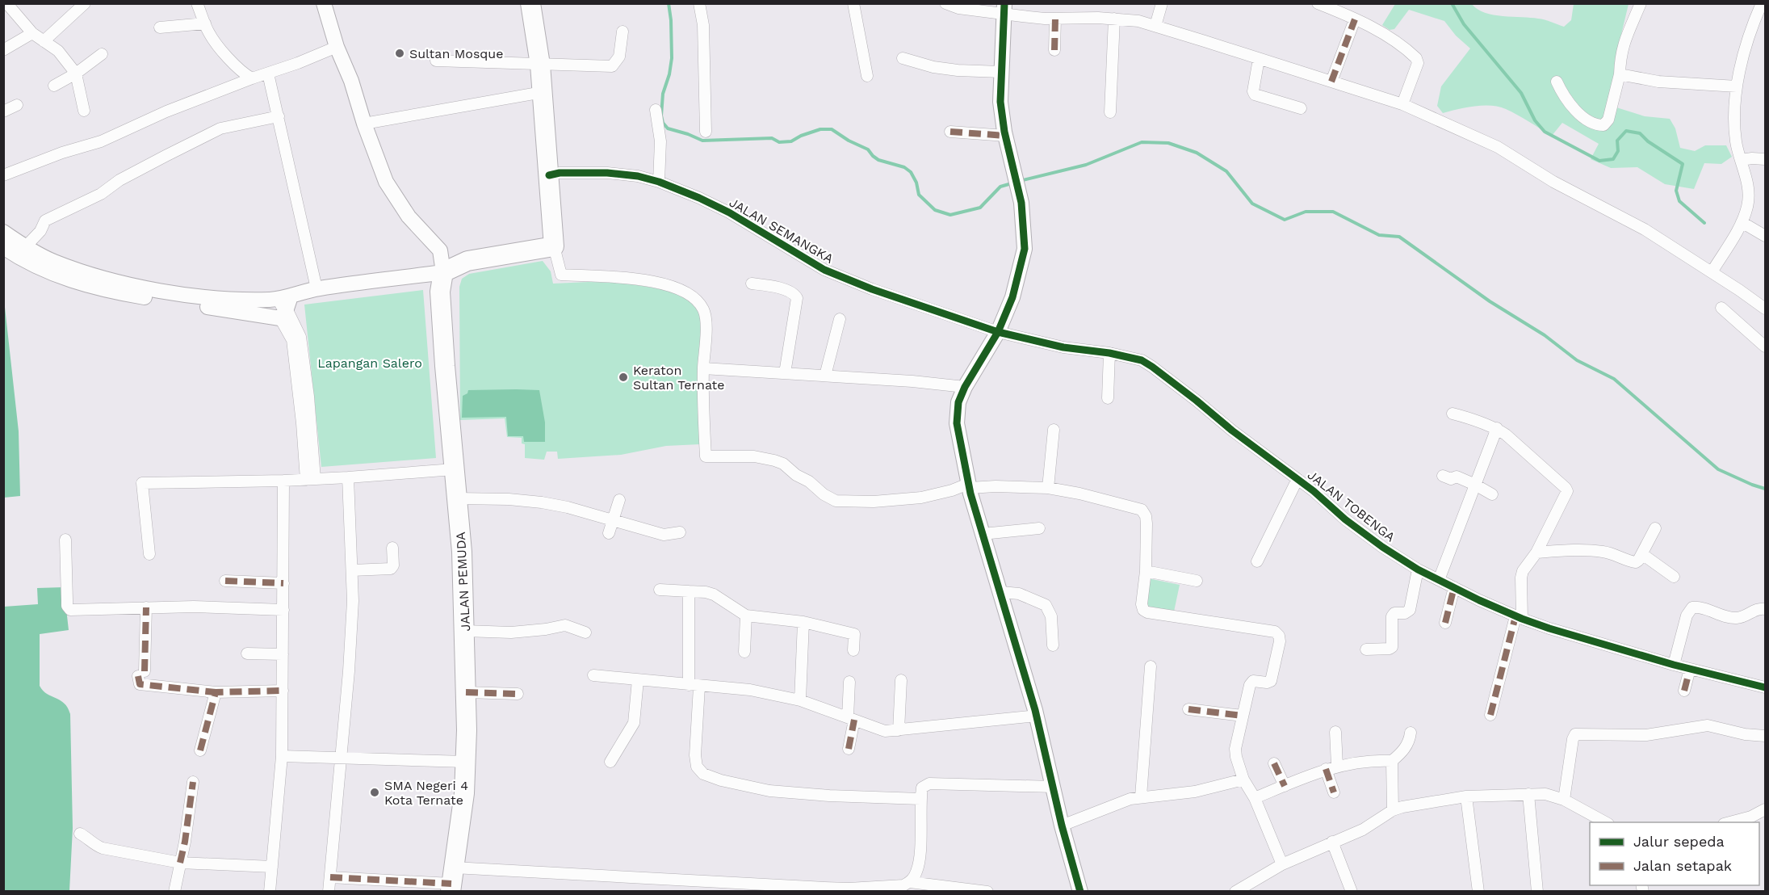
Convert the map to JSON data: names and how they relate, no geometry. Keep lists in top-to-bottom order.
{
  "streets": {
    "highway": ["JALAN PEMUDA"],
    "street": ["JALAN SEMANGKA", "JALAN TOBENGA"]
  },
  "crossings": [
    ["JALAN SEMANGKA", "JALAN TOBENGA"]
  ],
  "parks": ["Lapangan Salero"],
  "places": ["Sultan Mosque", "Keraton Sultan Ternate", "SMA Negeri 4 Kota Ternate"],
  "legend": ["Jalur sepeda", "Jalan setapak"]
}
